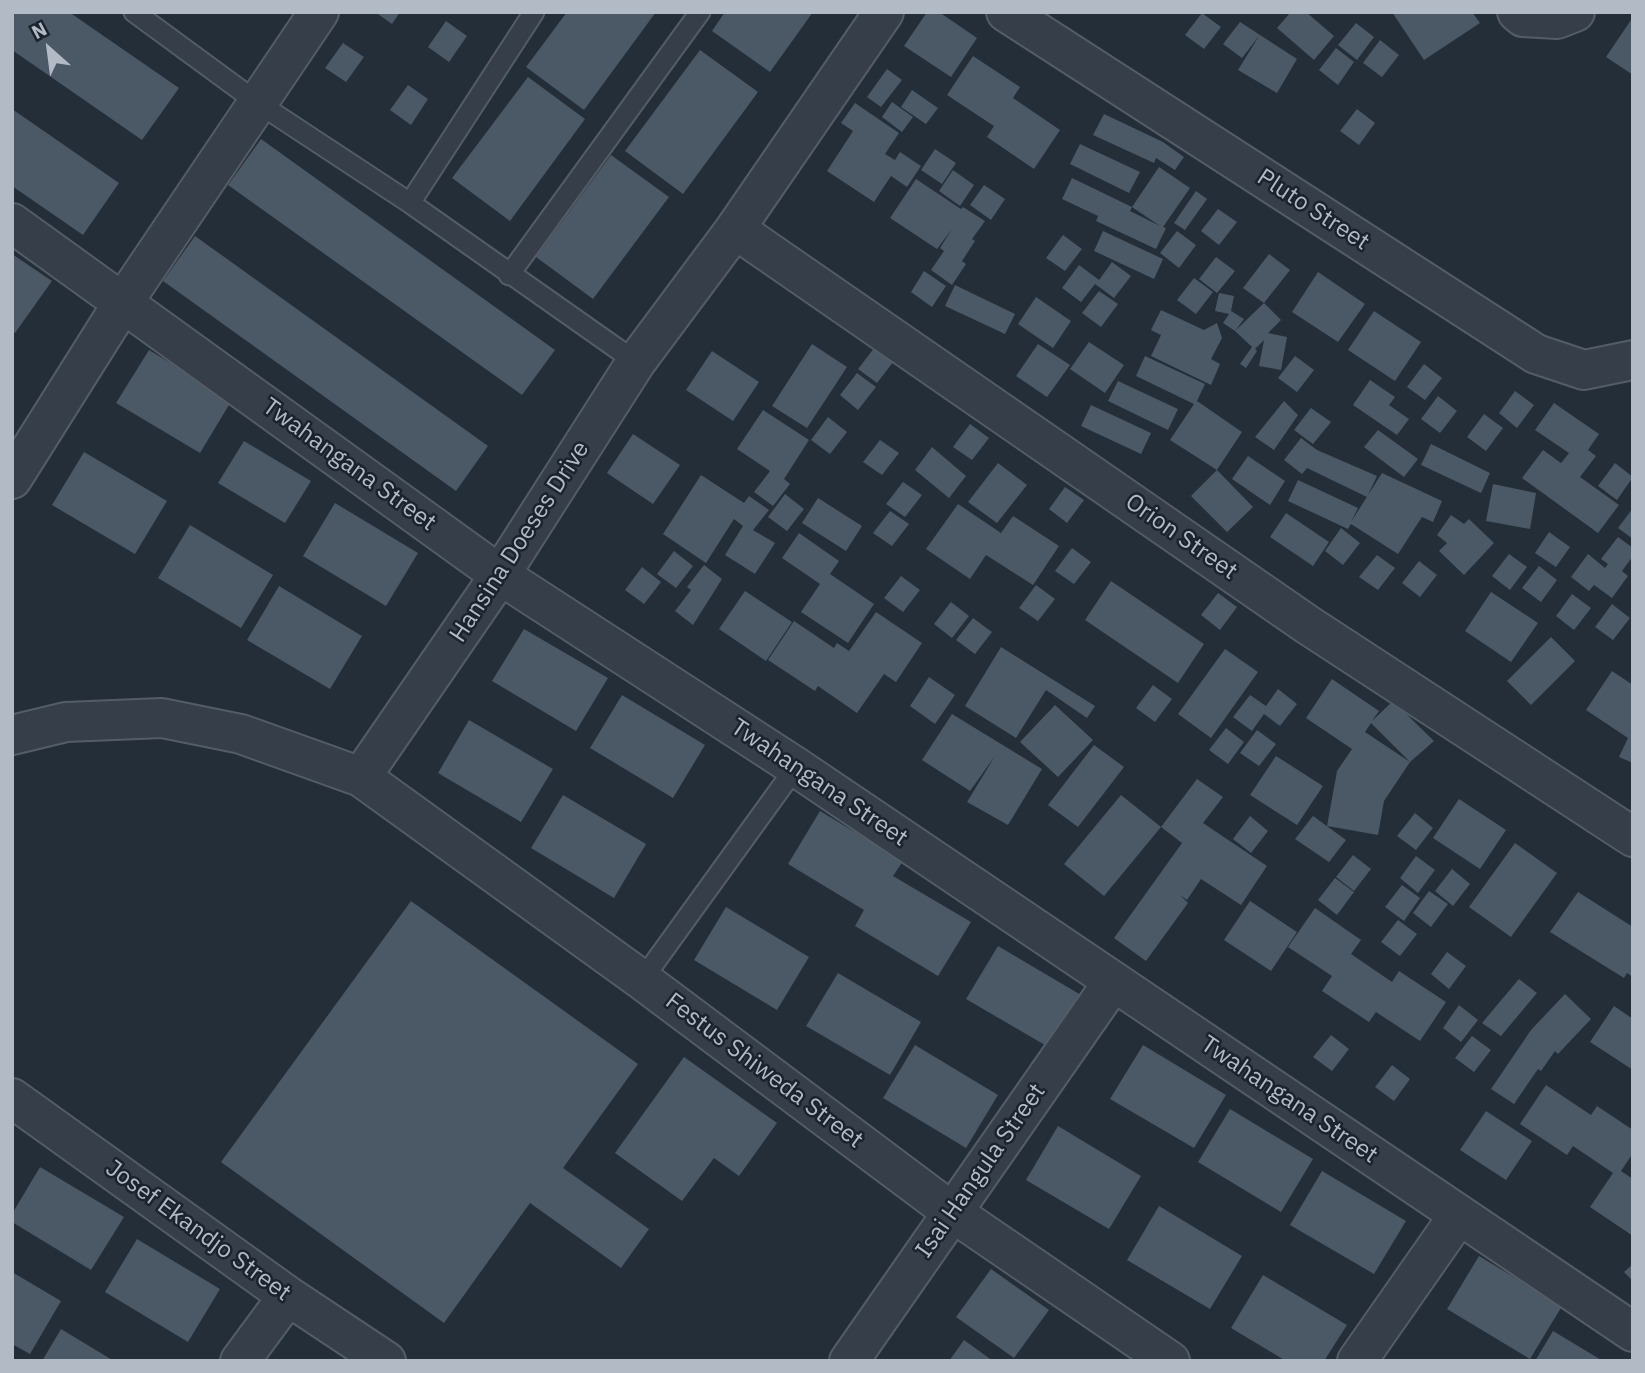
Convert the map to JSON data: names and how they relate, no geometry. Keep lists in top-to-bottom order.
{
  "streets": {
    "street": [
      "Pluto Street",
      "Twahangana Street",
      "Orion Street",
      "Hansina Doeses Drive",
      "Festus Shiweda Street",
      "Isai Hangula Street",
      "Josef Ekandjo Street"
    ]
  },
  "crossings": [
    ["Twahangana Street", "Hansina Doeses Drive"],
    ["Twahangana Street", "Isai Hangula Street"],
    ["Orion Street", "Hansina Doeses Drive"],
    ["Hansina Doeses Drive", "Festus Shiweda Street"],
    ["Festus Shiweda Street", "Isai Hangula Street"]
  ],
  "north": "top left"
}
